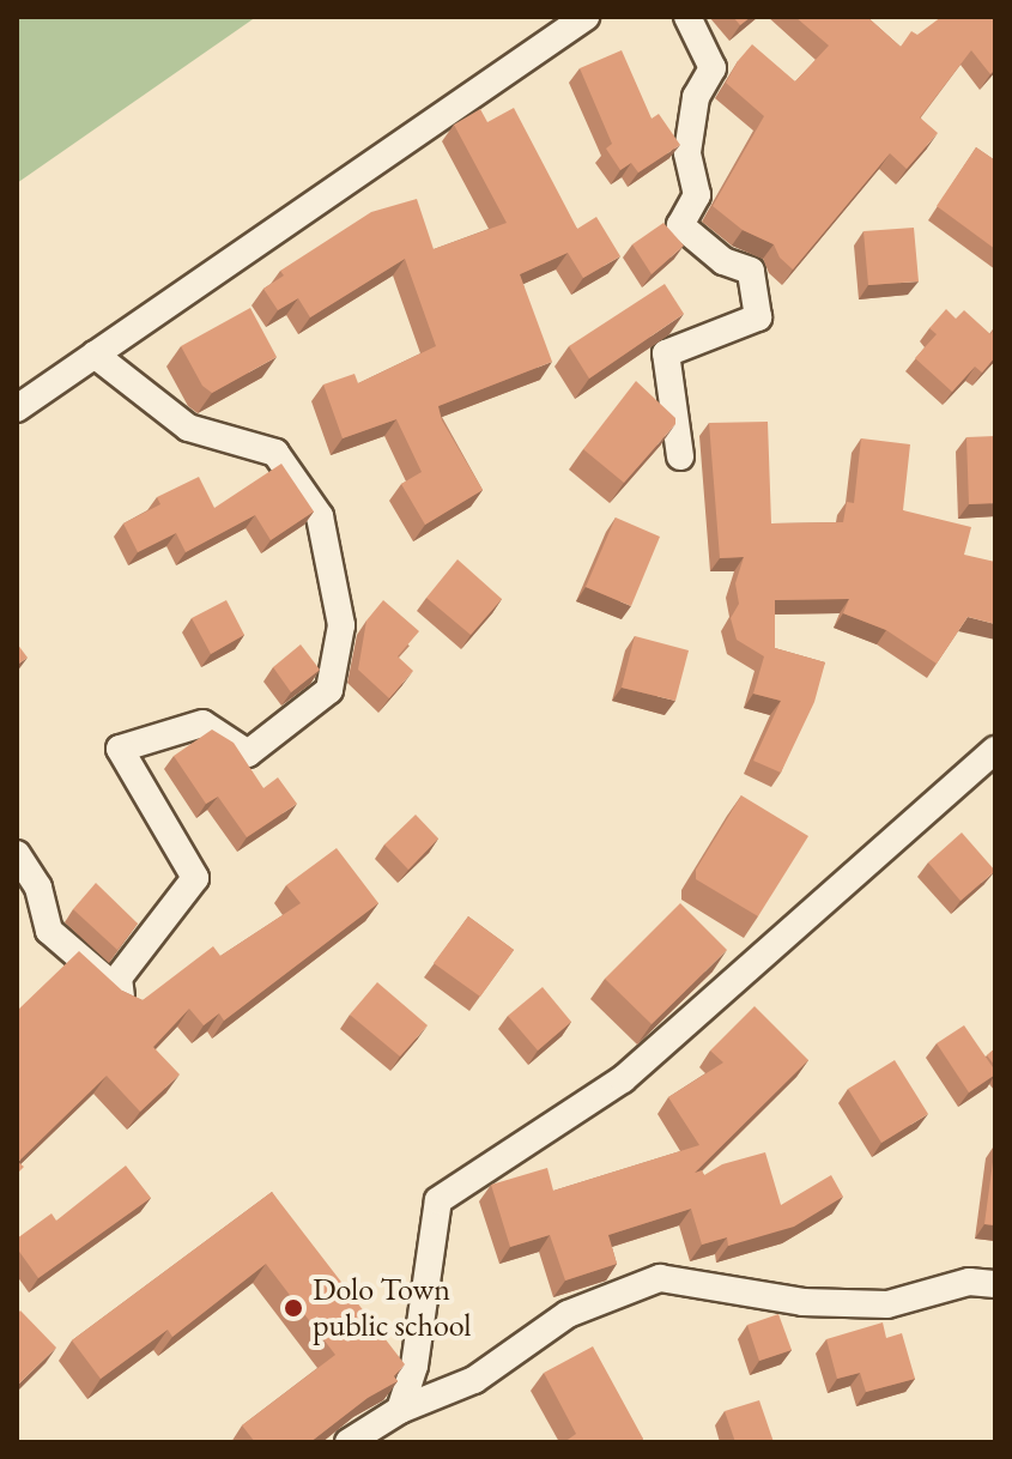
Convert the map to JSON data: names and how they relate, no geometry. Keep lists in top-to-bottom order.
{
  "places": ["Dolo Town public school"]
}
